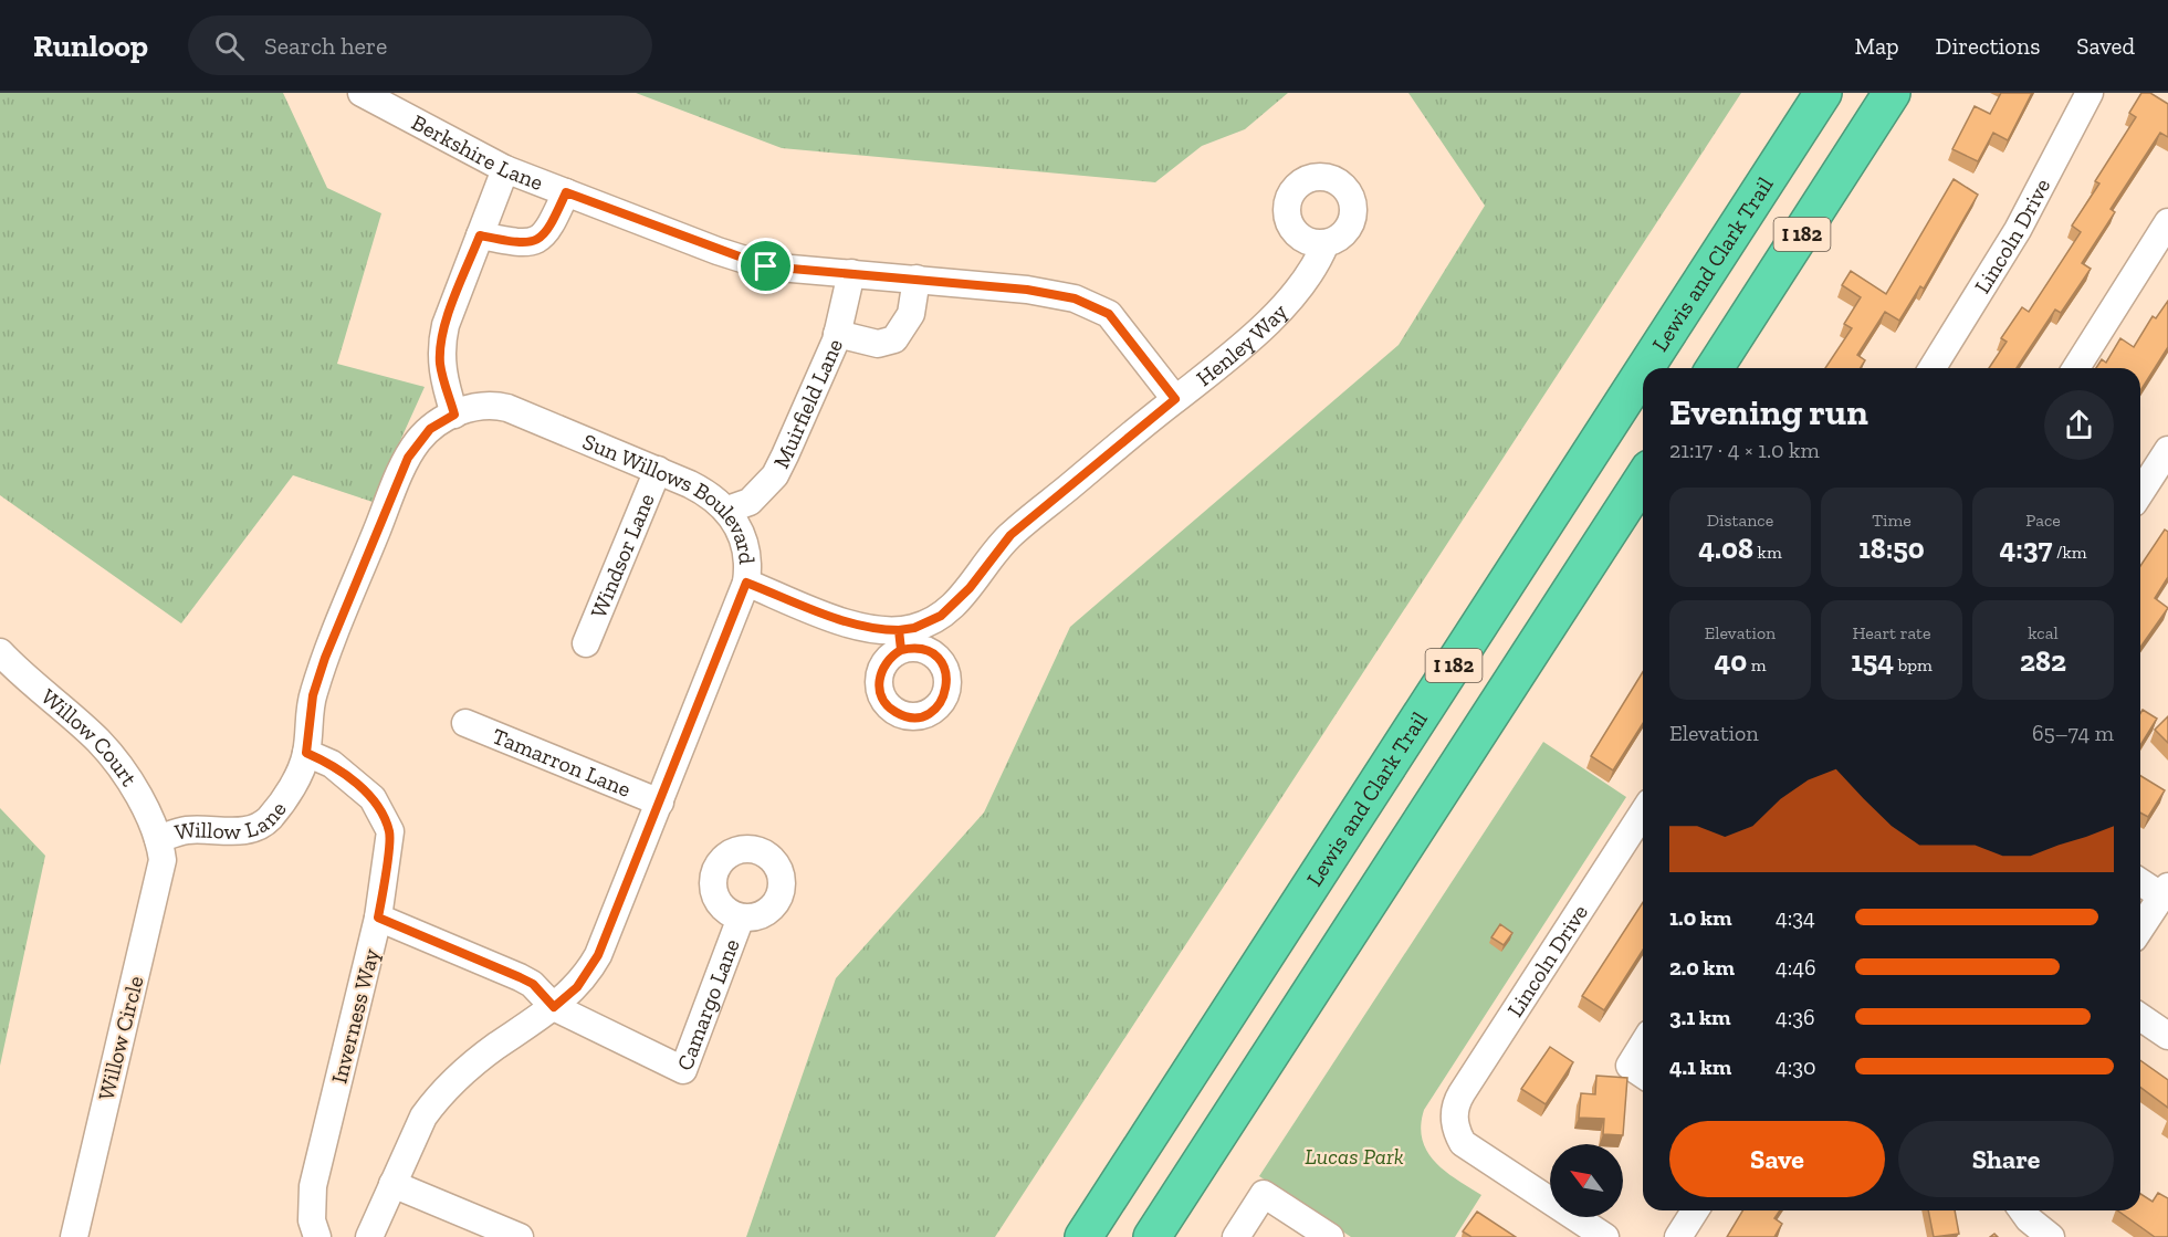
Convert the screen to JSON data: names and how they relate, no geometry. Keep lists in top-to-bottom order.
{
  "streets": {
    "highway": ["I 182", "Lewis and Clark Trail"],
    "street": [
      "Berkshire Lane",
      "Lincoln Drive",
      "Henley Way",
      "Muirfield Lane",
      "Sun Willows Boulevard",
      "Windsor Lane",
      "Willow Court",
      "Tamarron Lane",
      "Willow Lane",
      "Camargo Lane",
      "Inverness Way",
      "Willow Circle"
    ]
  },
  "crossings": [
    ["Berkshire Lane", "Henley Way"],
    ["Berkshire Lane", "Muirfield Lane"],
    ["Henley Way", "Sun Willows Boulevard"],
    ["Muirfield Lane", "Sun Willows Boulevard"],
    ["Sun Willows Boulevard", "Windsor Lane"],
    ["Sun Willows Boulevard", "Tamarron Lane"],
    ["Sun Willows Boulevard", "Willow Lane"],
    ["Sun Willows Boulevard", "Camargo Lane"],
    ["Sun Willows Boulevard", "Inverness Way"],
    ["Willow Court", "Willow Lane"],
    ["Willow Court", "Willow Circle"],
    ["Willow Lane", "Inverness Way"],
    ["Willow Lane", "Willow Circle"]
  ],
  "parks": ["Lucas Park"],
  "north": "top left",
  "page": {
    "header": "Runloop",
    "search": "Search here",
    "nav": ["Map", "Directions", "Saved"],
    "heading": ["Evening run", "21:17 · 4 × 1.0 km"],
    "stats": [
      ["Distance", "4.08 km"],
      ["Time", "18:50"],
      ["Pace", "4:37 /km"],
      ["Elevation", "40 m"],
      ["Heart rate", "154 bpm"],
      ["kcal", "282"]
    ],
    "chart": ["Elevation", "65–74 m"],
    "list": [
      {
        "name": "1.0 km",
        "note": "4:34"
      },
      {
        "name": "2.0 km",
        "note": "4:46"
      },
      {
        "name": "3.1 km",
        "note": "4:36"
      },
      {
        "name": "4.1 km",
        "note": "4:30"
      }
    ],
    "buttons": ["Save", "Share"]
  }
}
